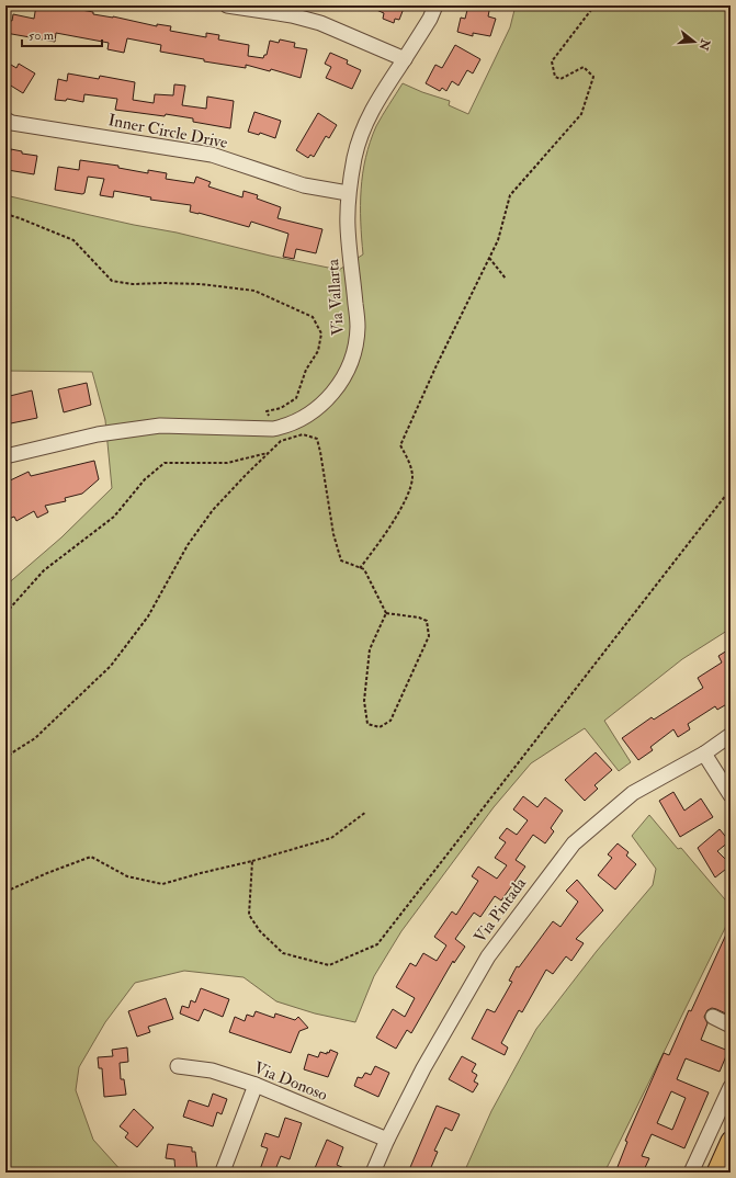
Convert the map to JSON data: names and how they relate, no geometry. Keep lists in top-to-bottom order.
{
  "streets": {
    "street": [
      "Inner Circle Drive",
      "Via Vallarta",
      "Via Pintada",
      "Via Donoso"
    ]
  },
  "crossings": [
    ["Inner Circle Drive", "Via Vallarta"],
    ["Via Pintada", "Via Donoso"]
  ],
  "scale_bar": "50 m",
  "north": "right"
}
